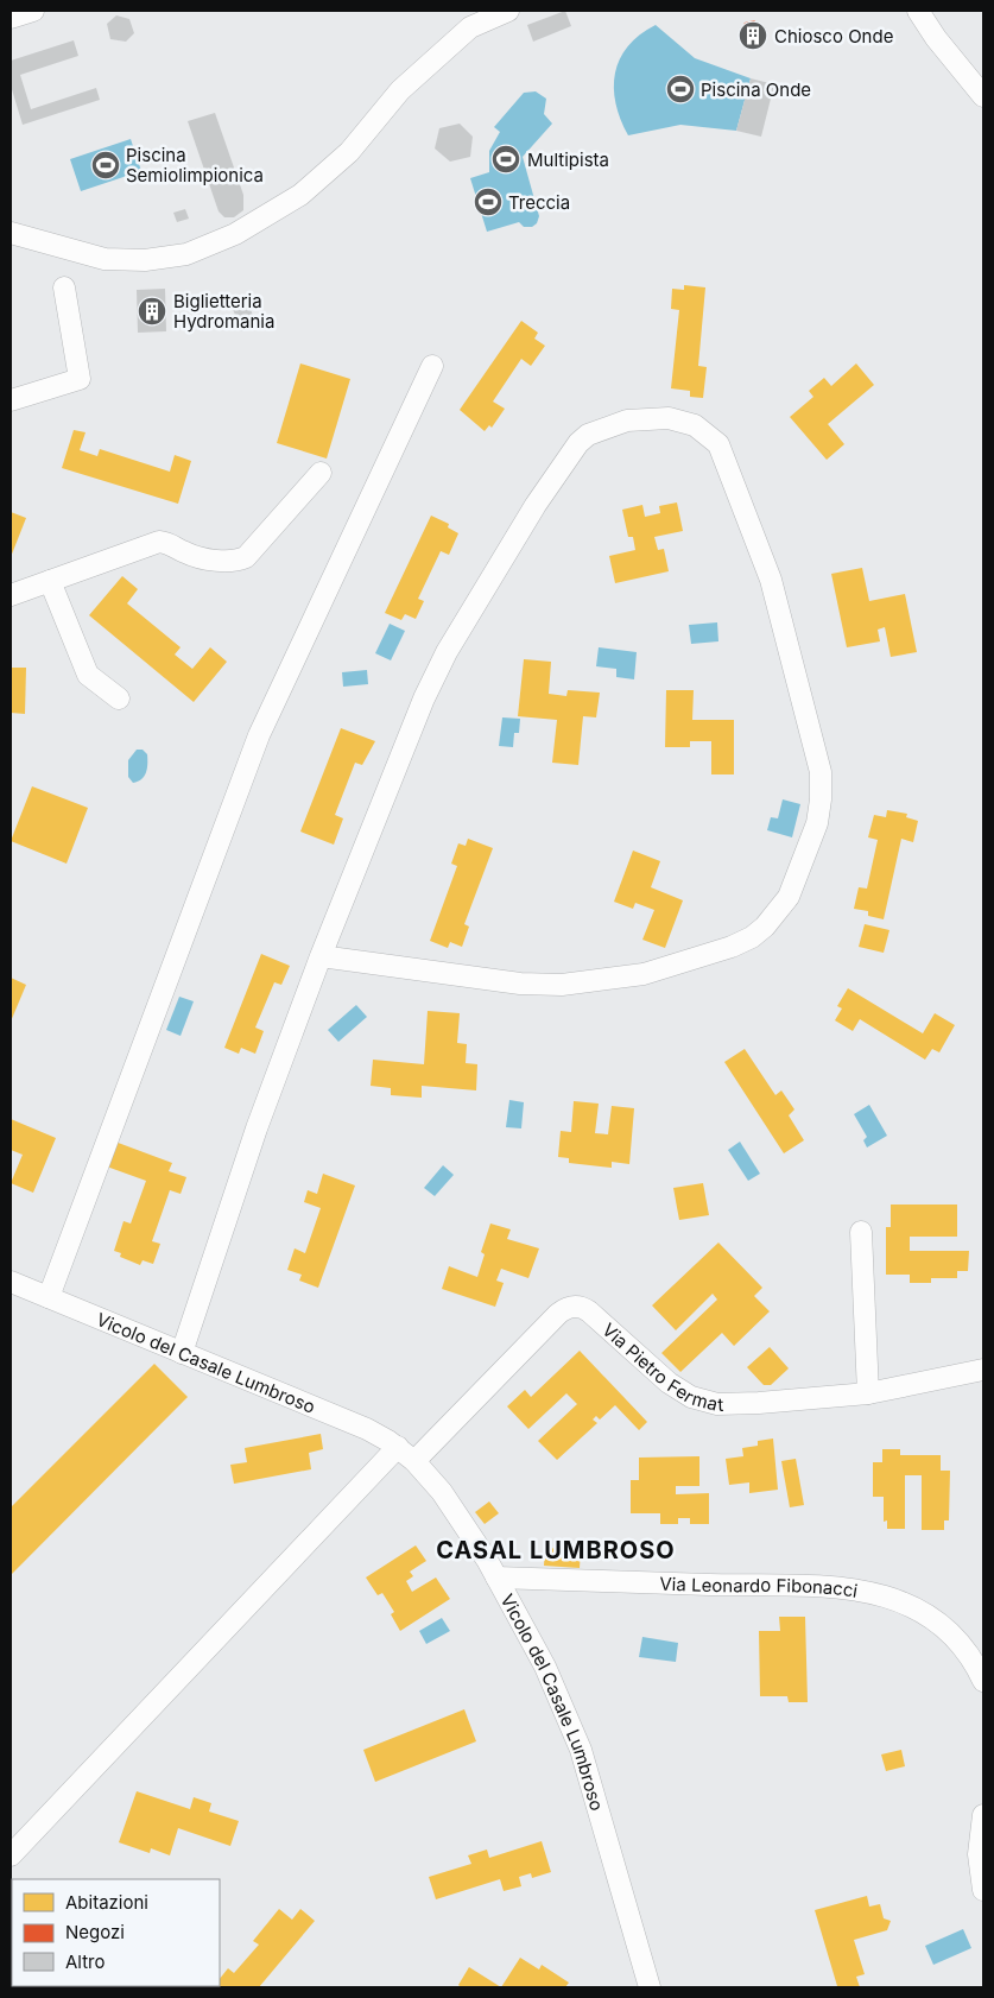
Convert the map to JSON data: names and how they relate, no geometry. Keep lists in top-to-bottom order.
{
  "streets": {
    "street": ["Vicolo del Casale Lumbroso", "Via Pietro Fermat", "Via Leonardo Fibonacci"]
  },
  "crossings": [
    ["Vicolo del Casale Lumbroso", "Via Pietro Fermat"],
    ["Vicolo del Casale Lumbroso", "Via Leonardo Fibonacci"]
  ],
  "districts": ["CASAL LUMBROSO"],
  "places": {
    "building": ["Chiosco Onde", "Biglietteria Hydromania"],
    "sports": [
      "Piscina Onde",
      "Multipista",
      "Piscina Semiolimpionica",
      "Treccia"
    ]
  },
  "legend": ["Abitazioni", "Negozi", "Altro"]
}
